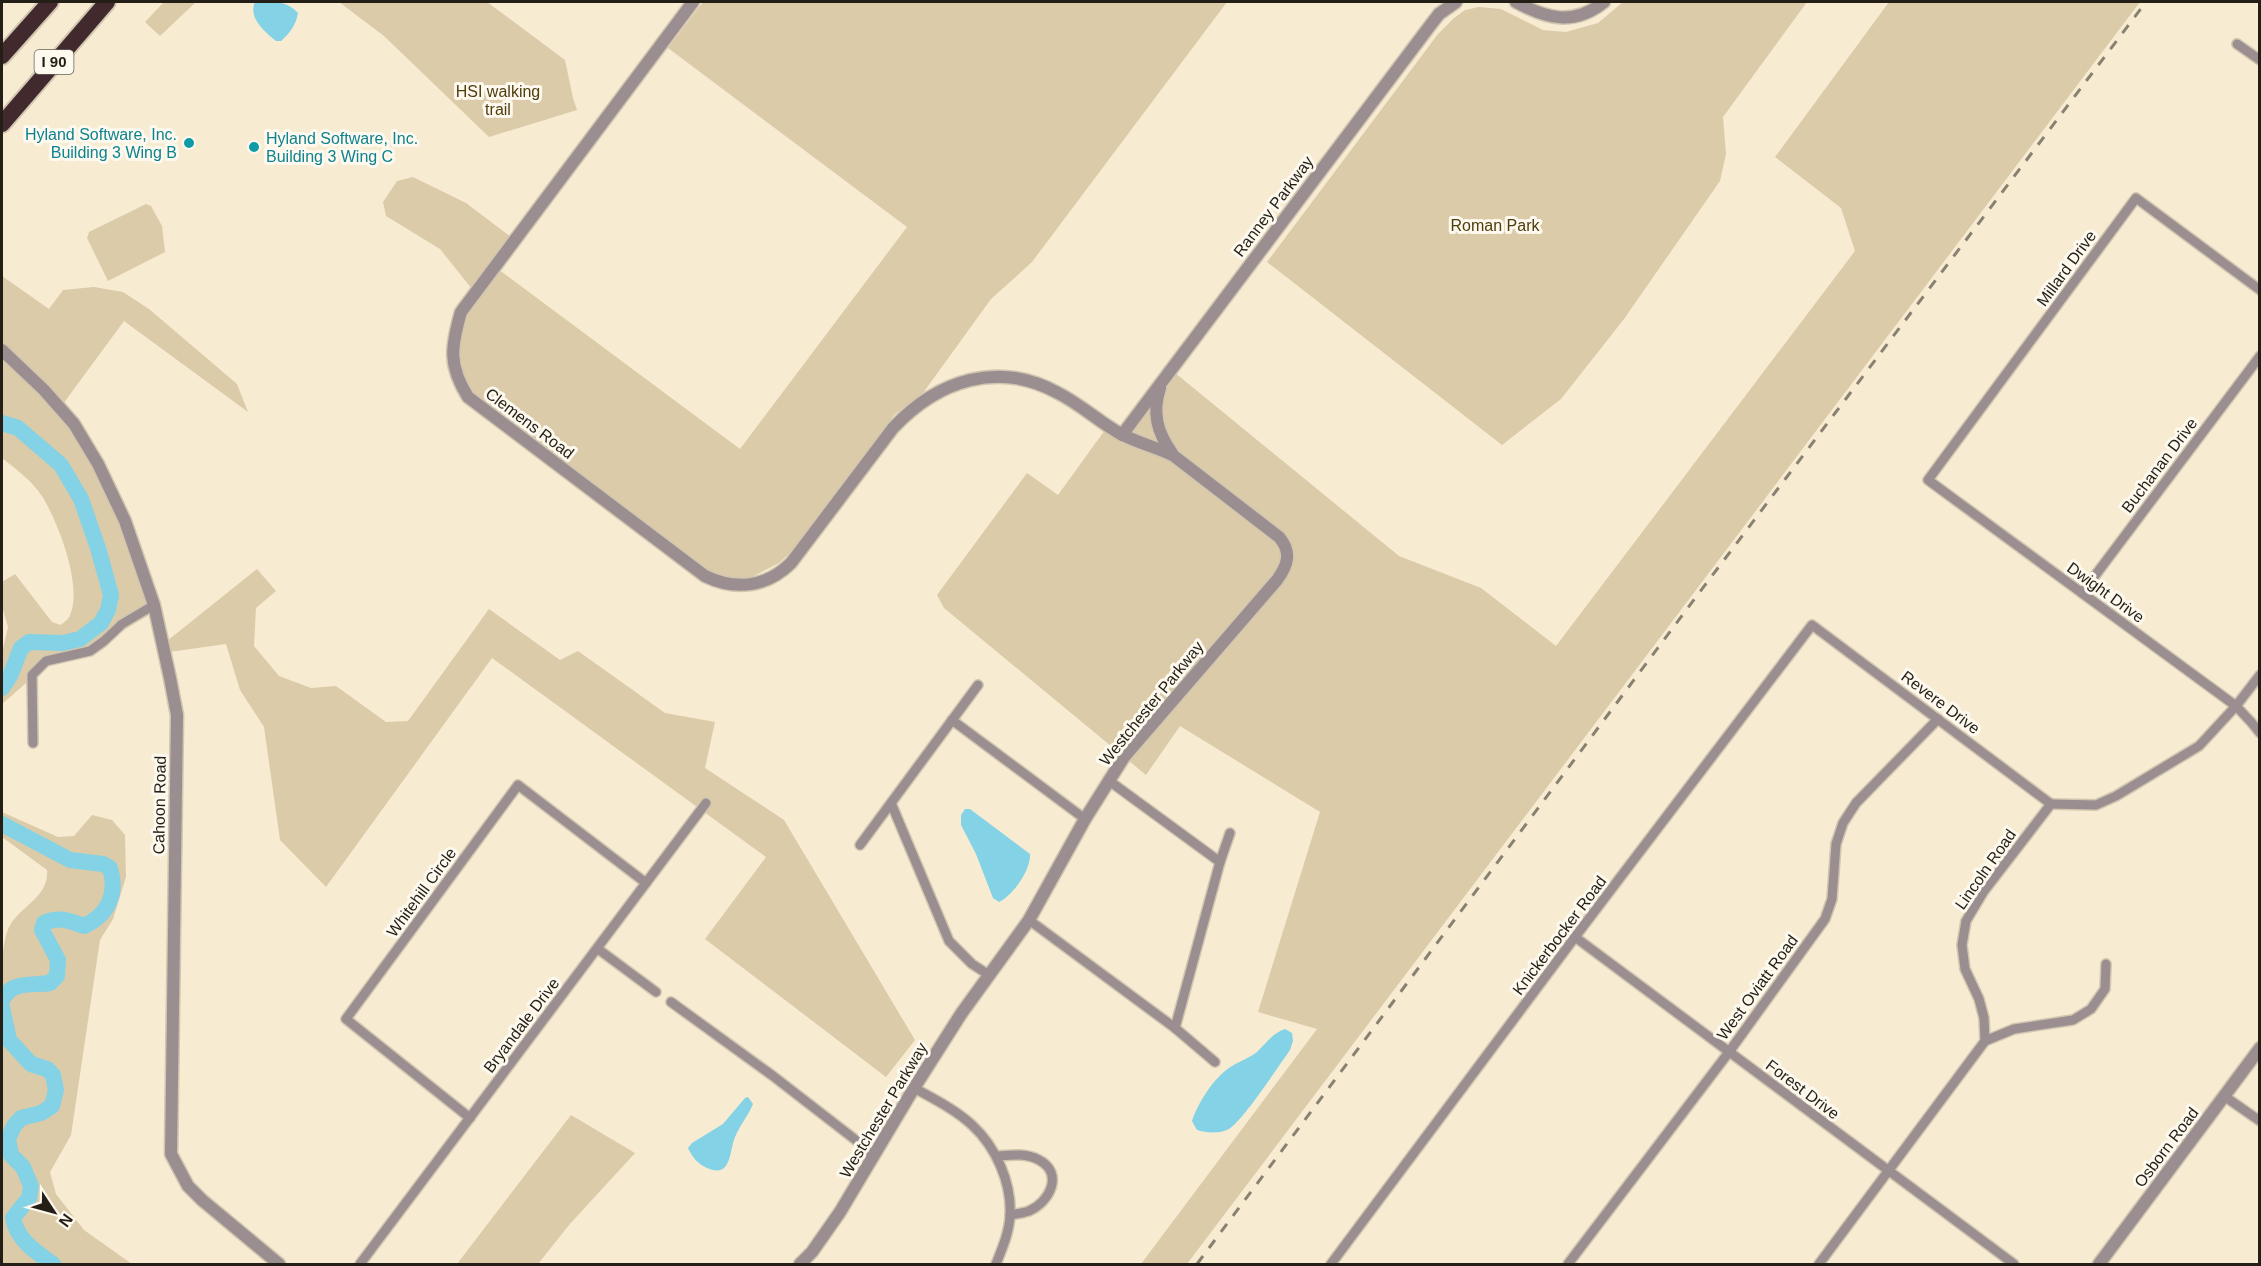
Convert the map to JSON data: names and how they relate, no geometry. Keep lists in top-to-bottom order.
{
  "streets": {
    "highway": ["I 90"],
    "street": [
      "Ranney Parkway",
      "Millard Drive",
      "Clemens Road",
      "Buchanan Drive",
      "Dwight Drive",
      "Revere Drive",
      "Westchester Parkway",
      "Cahoon Road",
      "Lincoln Road",
      "Whitehill Circle",
      "Knickerbocker Road",
      "West Oviatt Road",
      "Bryandale Drive",
      "Forest Drive",
      "Osborn Road"
    ]
  },
  "crossings": [
    ["Ranney Parkway", "Westchester Parkway"],
    ["Millard Drive", "Dwight Drive"],
    ["Clemens Road", "Westchester Parkway"],
    ["Buchanan Drive", "Dwight Drive"],
    ["Revere Drive", "Lincoln Road"],
    ["Revere Drive", "Knickerbocker Road"],
    ["Revere Drive", "West Oviatt Road"],
    ["Whitehill Circle", "Bryandale Drive"],
    ["Knickerbocker Road", "Forest Drive"],
    ["West Oviatt Road", "Forest Drive"]
  ],
  "parks": ["HSI walking trail", "Roman Park"],
  "places": ["Hyland Software, Inc. Building 3 Wing B", "Hyland Software, Inc. Building 3 Wing C"],
  "north": "bottom right"
}
